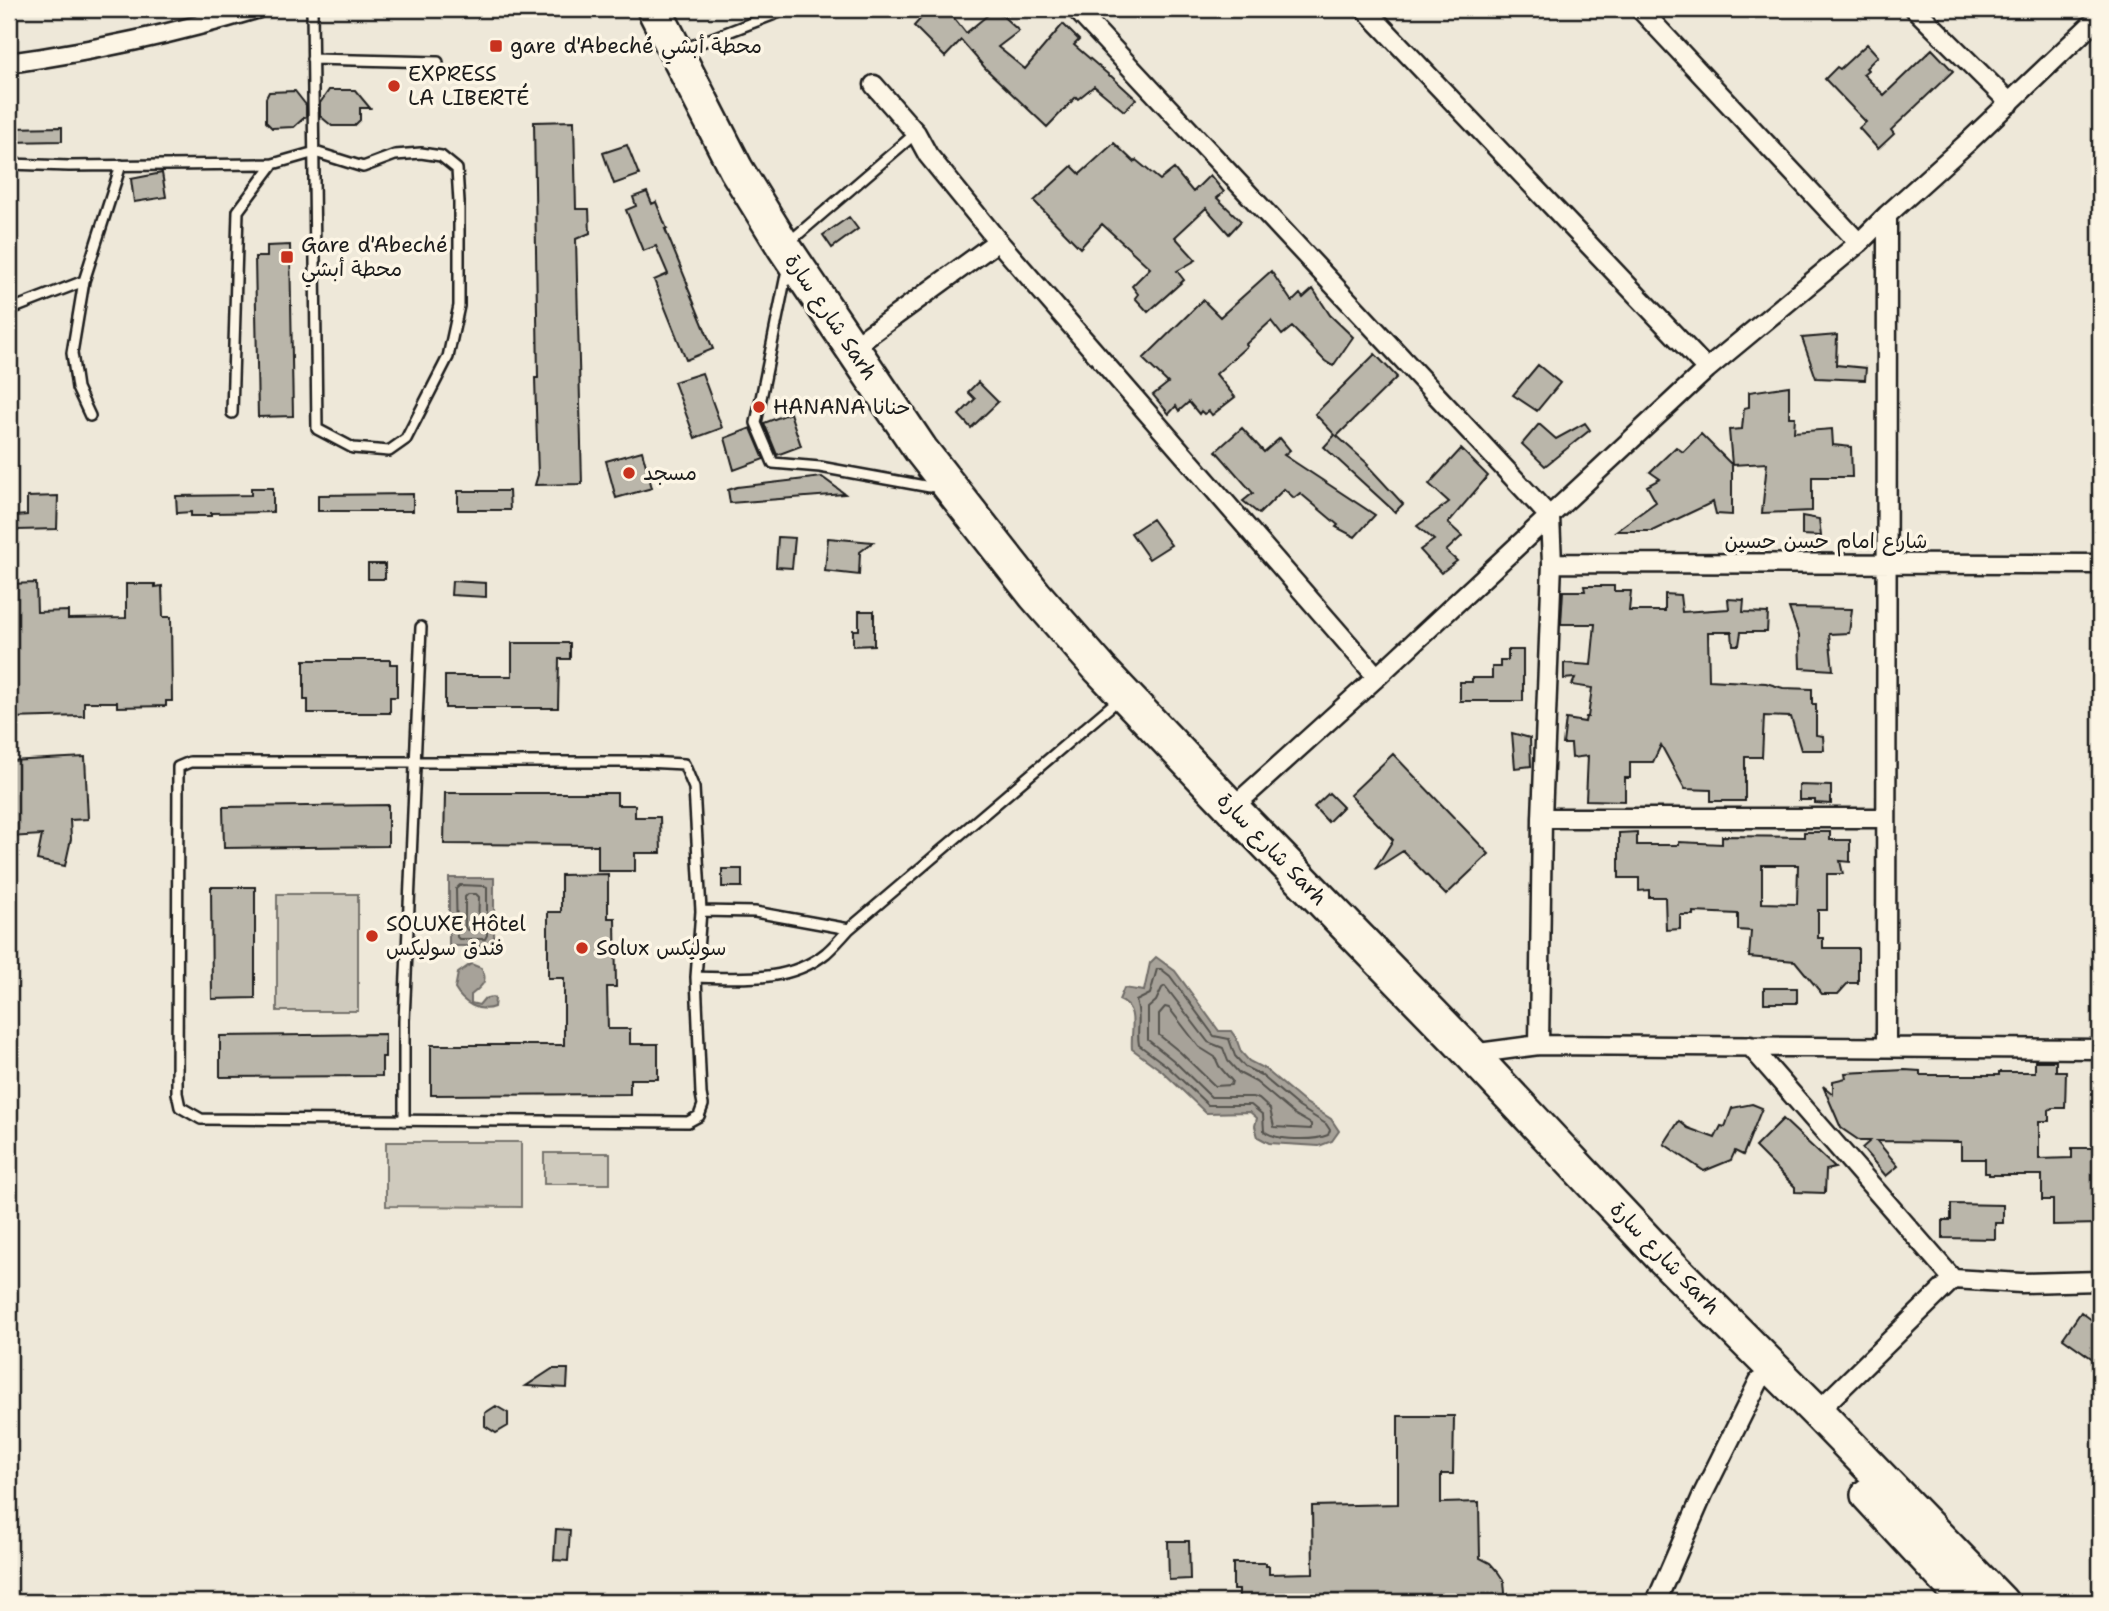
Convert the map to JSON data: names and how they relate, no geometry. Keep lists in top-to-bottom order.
{
  "streets": {
    "highway": ["شارع سارة Sarh"],
    "street": ["شارع امام حسن حسين"]
  },
  "places": {
    "transit": ["gare d'Abeché محطة أبشي", "Gare d'Abeché محطة أبشي"],
    "other": [
      "EXPRESS LA LIBERTÉ",
      "HANANA حنانا",
      "مسجد",
      "SOLUXE Hôtel فندق سوليكس",
      "Solux سوليكس"
    ]
  }
}
